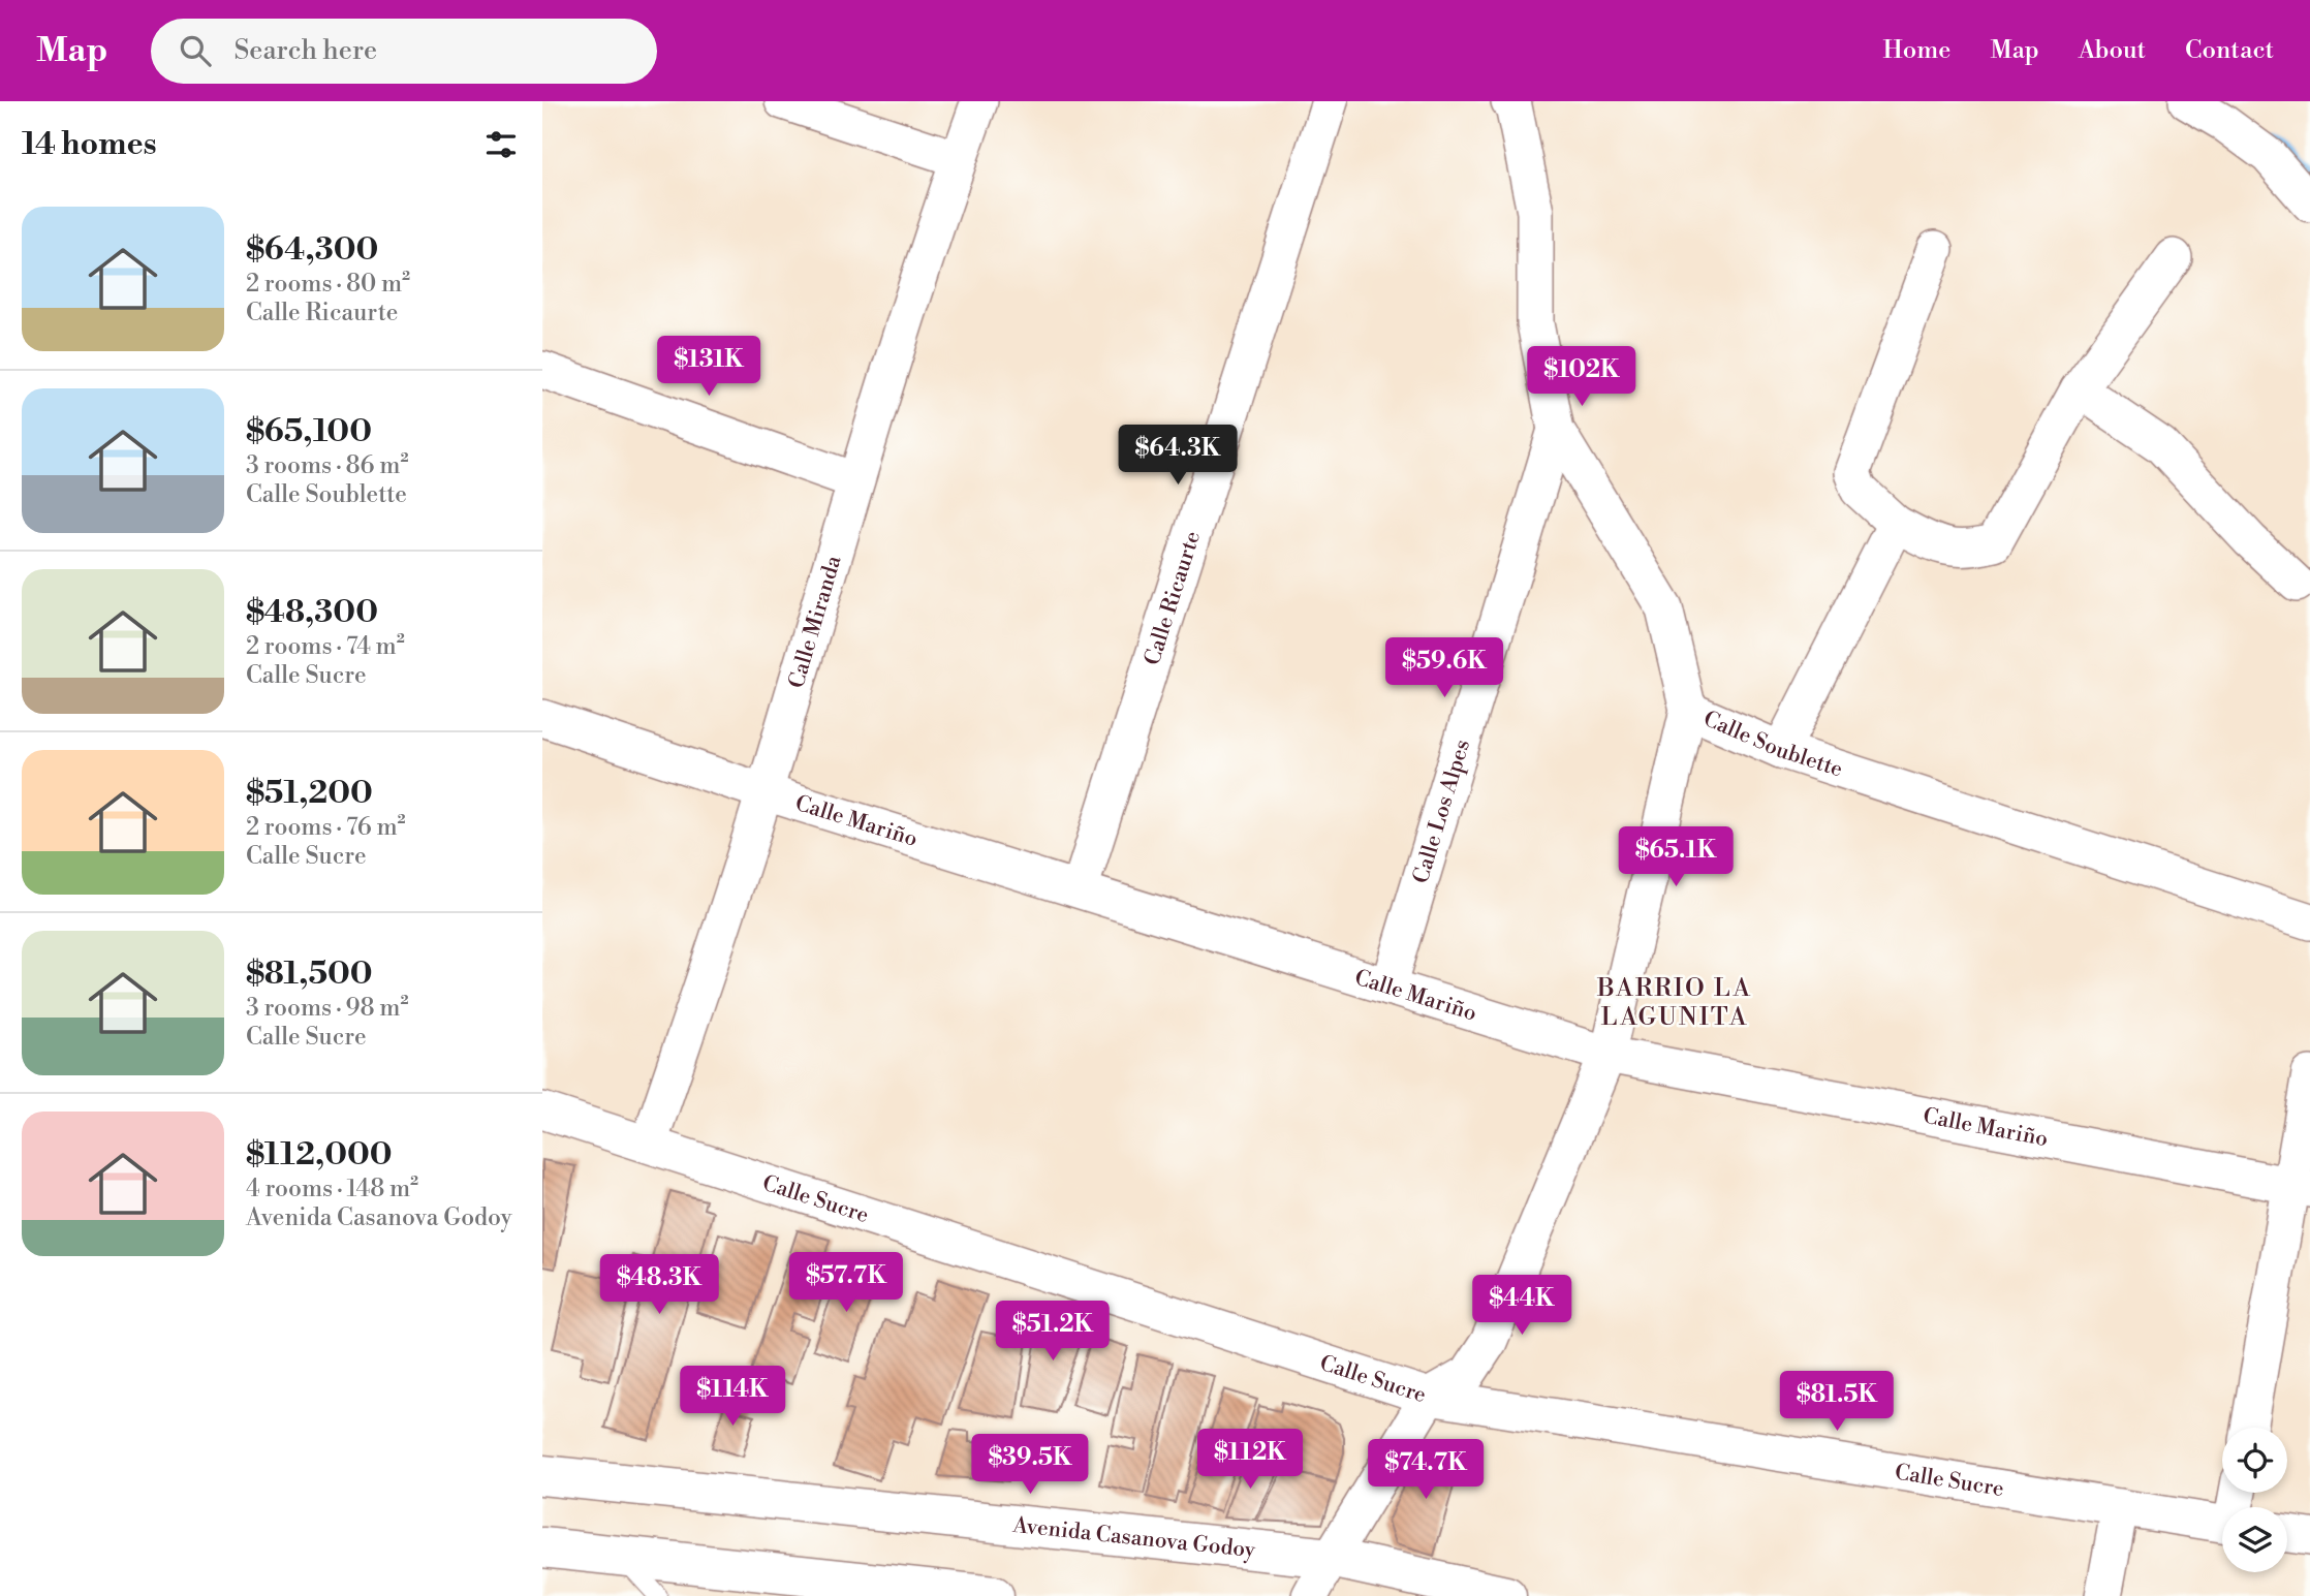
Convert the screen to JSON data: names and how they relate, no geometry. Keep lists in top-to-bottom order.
{
  "streets": {
    "street": [
      "Calle Ricaurte",
      "Calle Miranda",
      "Calle Soublette",
      "Calle Los Alpes",
      "Calle Mariño",
      "Calle Sucre",
      "Avenida Casanova Godoy"
    ]
  },
  "crossings": [
    ["Calle Ricaurte", "Calle Mariño"],
    ["Calle Miranda", "Calle Mariño"],
    ["Calle Miranda", "Calle Sucre"],
    ["Calle Soublette", "Calle Los Alpes"],
    ["Calle Los Alpes", "Calle Mariño"]
  ],
  "districts": ["BARRIO LA LAGUNITA"],
  "page": {
    "header": "Map",
    "search": "Search here",
    "nav": [
      "Home",
      "Map",
      "About",
      "Contact"
    ],
    "heading": "14 homes",
    "list": [
      {
        "name": "$64,300",
        "note": "2 rooms · 80 m² · Calle Ricaurte"
      },
      {
        "name": "$65,100",
        "note": "3 rooms · 86 m² · Calle Soublette"
      },
      {
        "name": "$48,300",
        "note": "2 rooms · 74 m² · Calle Sucre"
      },
      {
        "name": "$51,200",
        "note": "2 rooms · 76 m² · Calle Sucre"
      },
      {
        "name": "$81,500",
        "note": "3 rooms · 98 m² · Calle Sucre"
      },
      {
        "name": "$112,000",
        "note": "4 rooms · 148 m² · Avenida Casanova Godoy"
      }
    ],
    "price": [
      "$131K",
      "$102K",
      "$64.3K",
      "$59.6K",
      "$65.1K",
      "$57.7K",
      "$48.3K",
      "$44K",
      "$51.2K",
      "$114K",
      "$81.5K",
      "$112K",
      "$39.5K",
      "$74.7K"
    ]
  }
}
